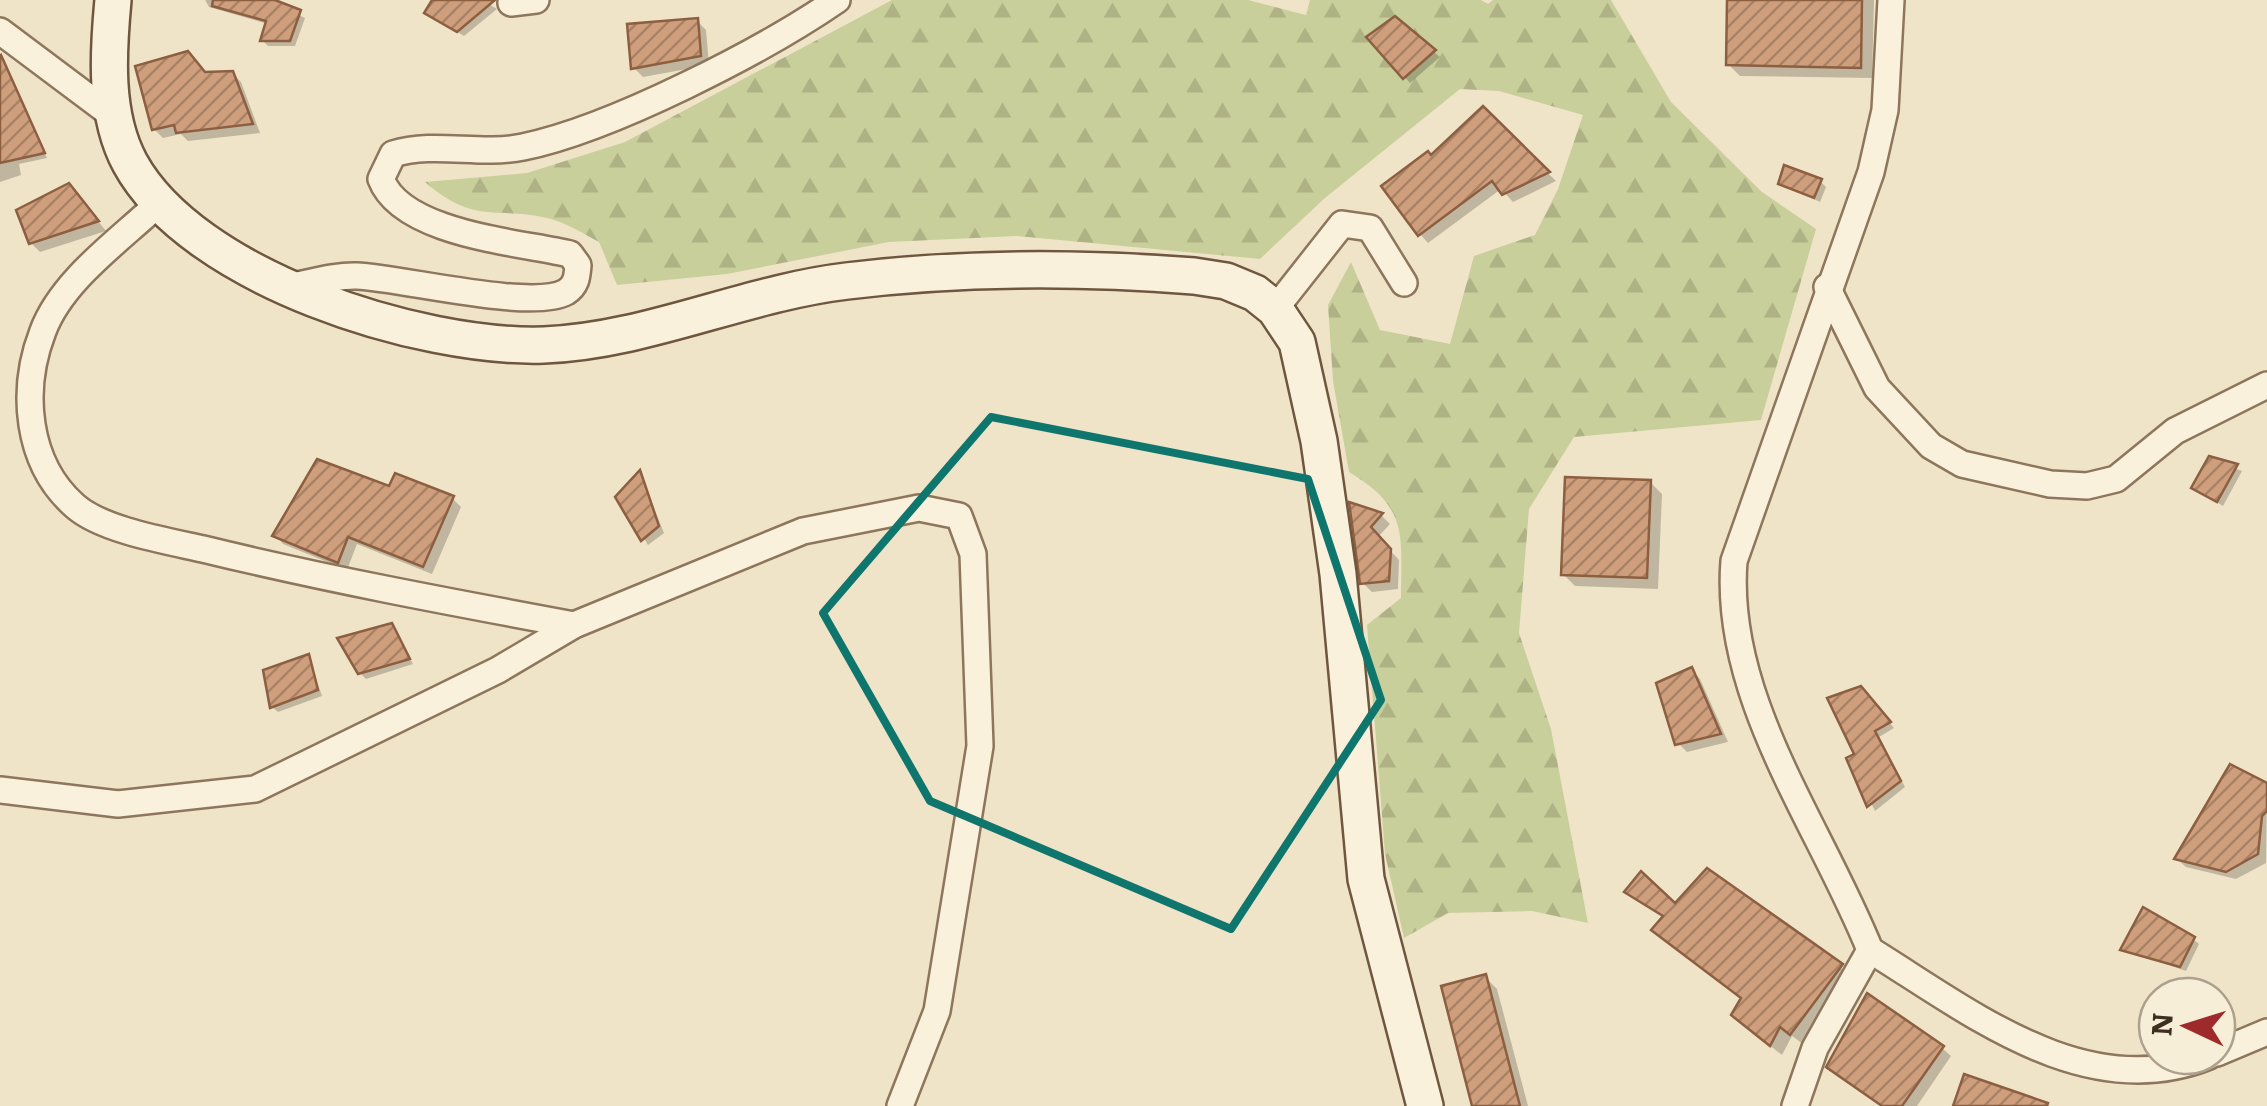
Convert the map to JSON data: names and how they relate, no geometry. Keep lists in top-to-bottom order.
{
  "north": "left"
}
